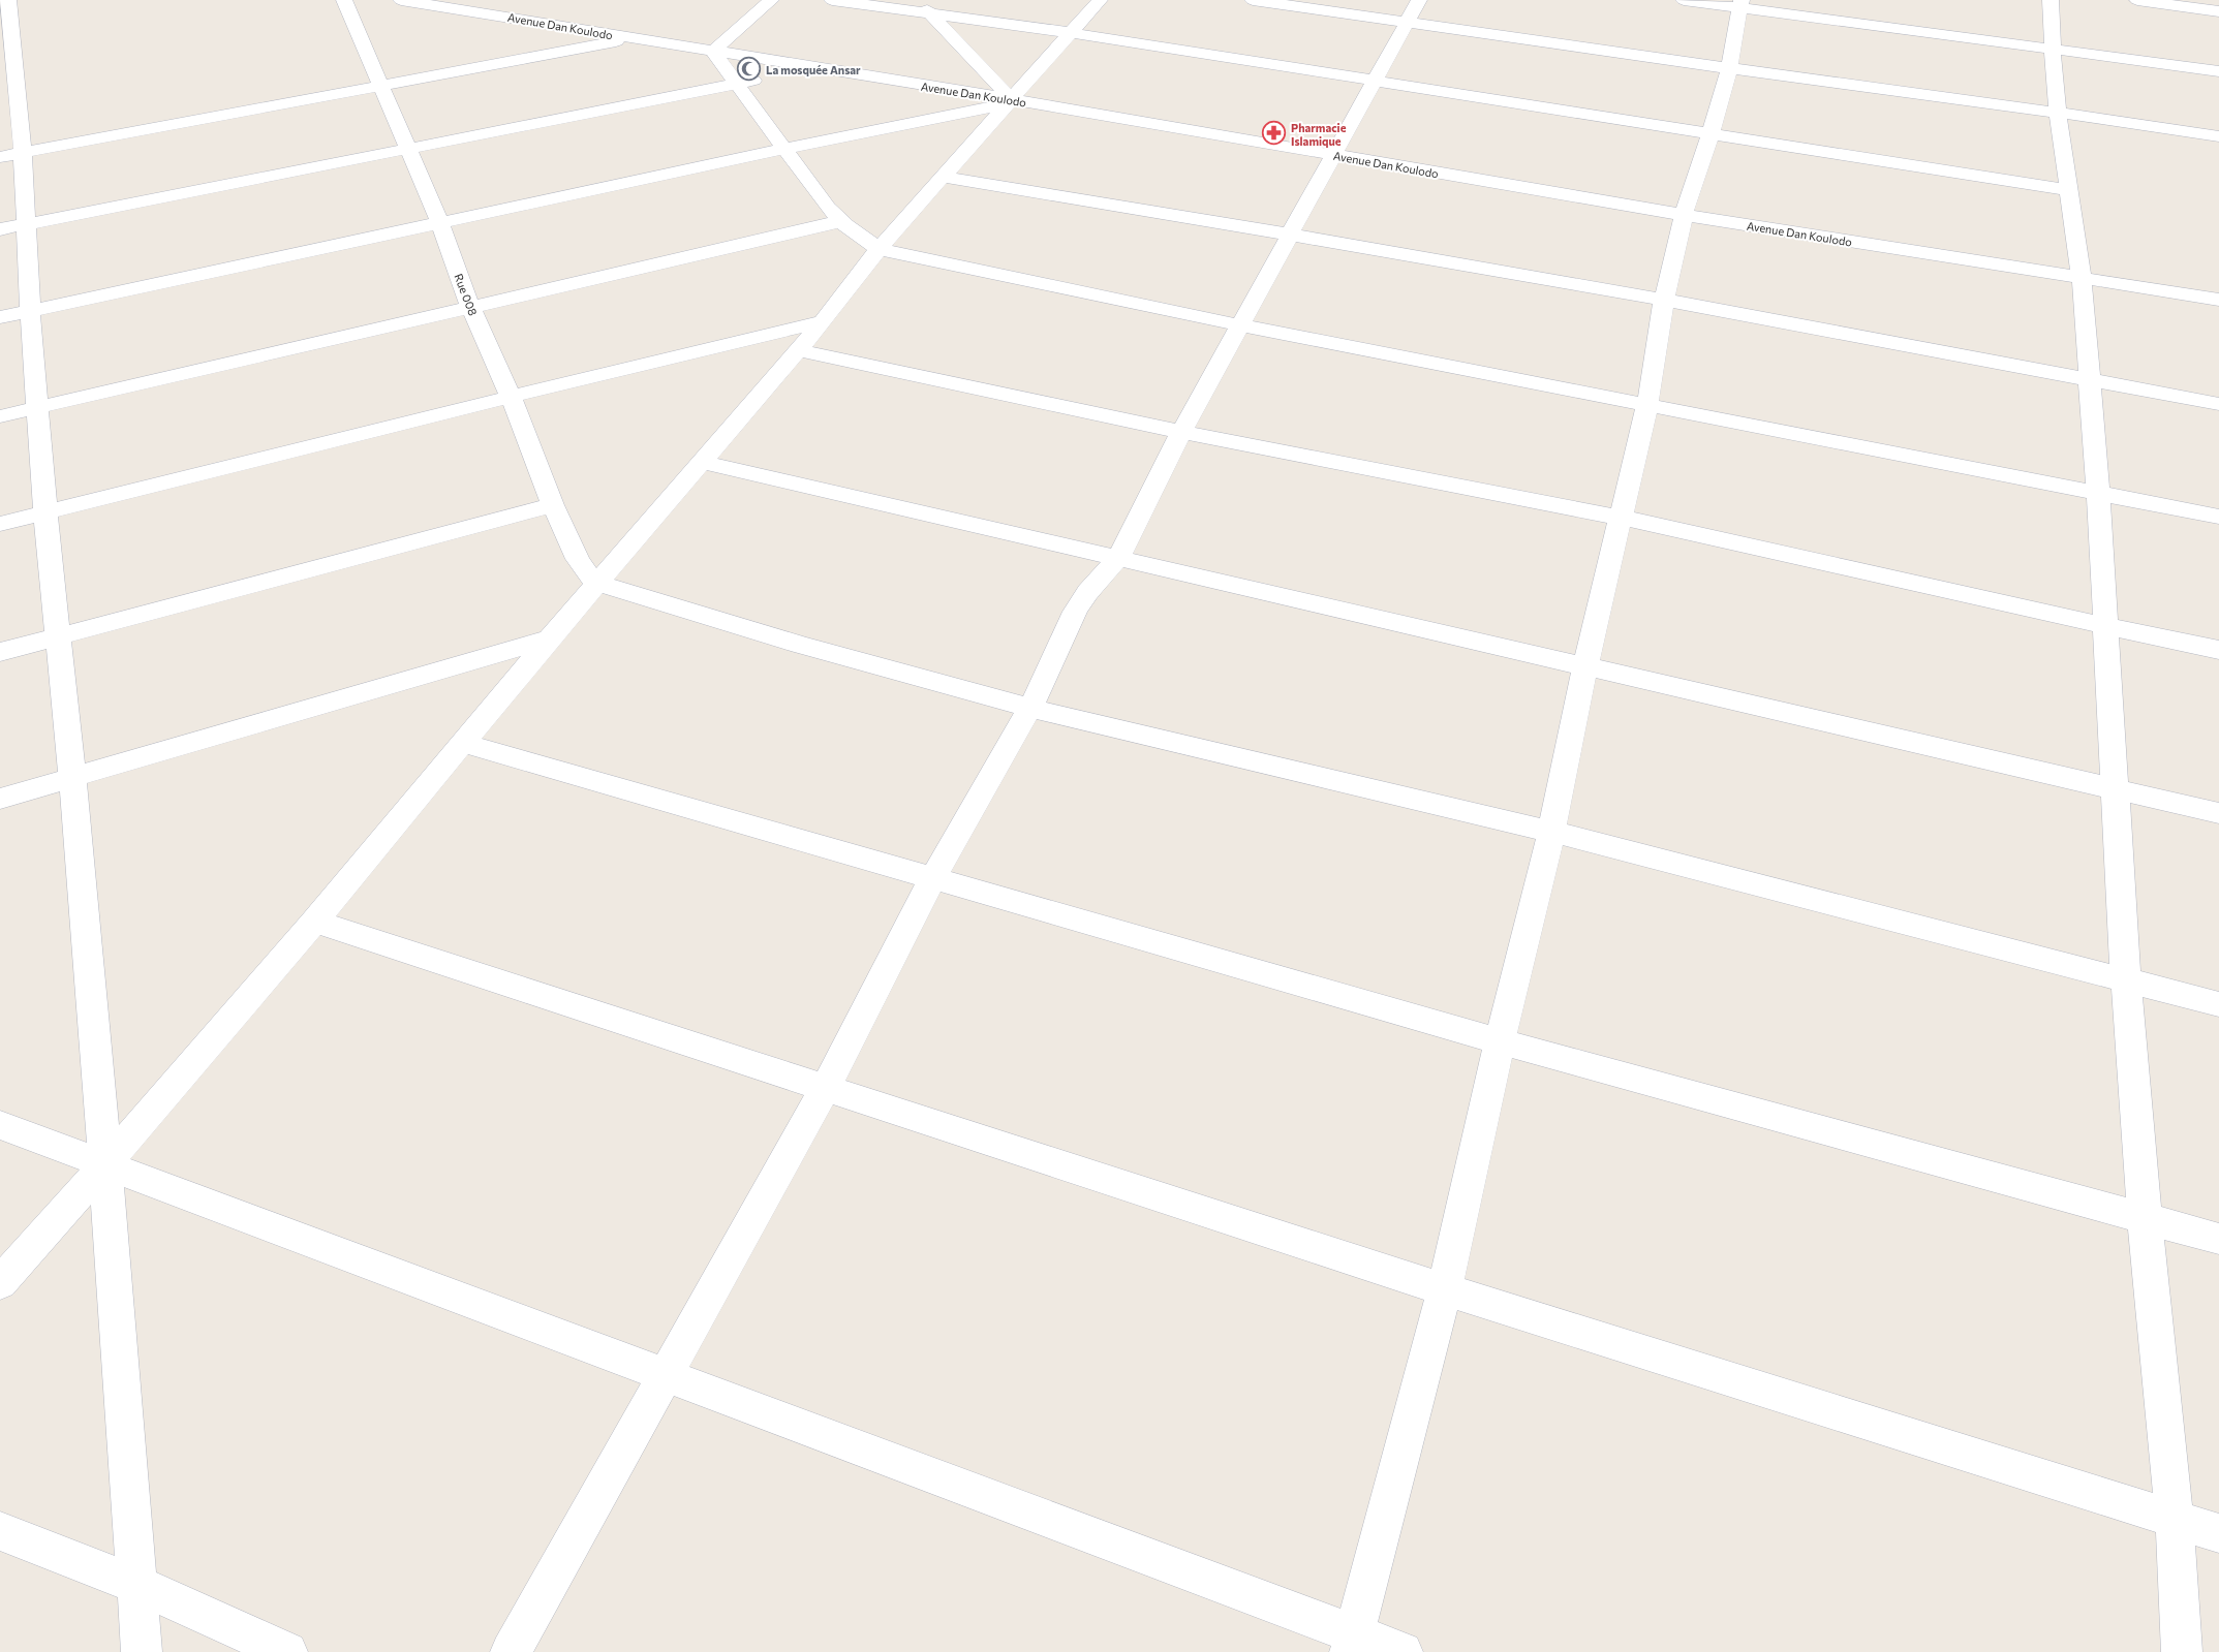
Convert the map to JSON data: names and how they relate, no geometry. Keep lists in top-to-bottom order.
{
  "streets": {
    "street": ["Avenue Dan Koulodo", "Rue 008"]
  },
  "places": {
    "mosque": ["La mosquée Ansar"],
    "pharmacy": ["Pharmacie Islamique"]
  }
}
